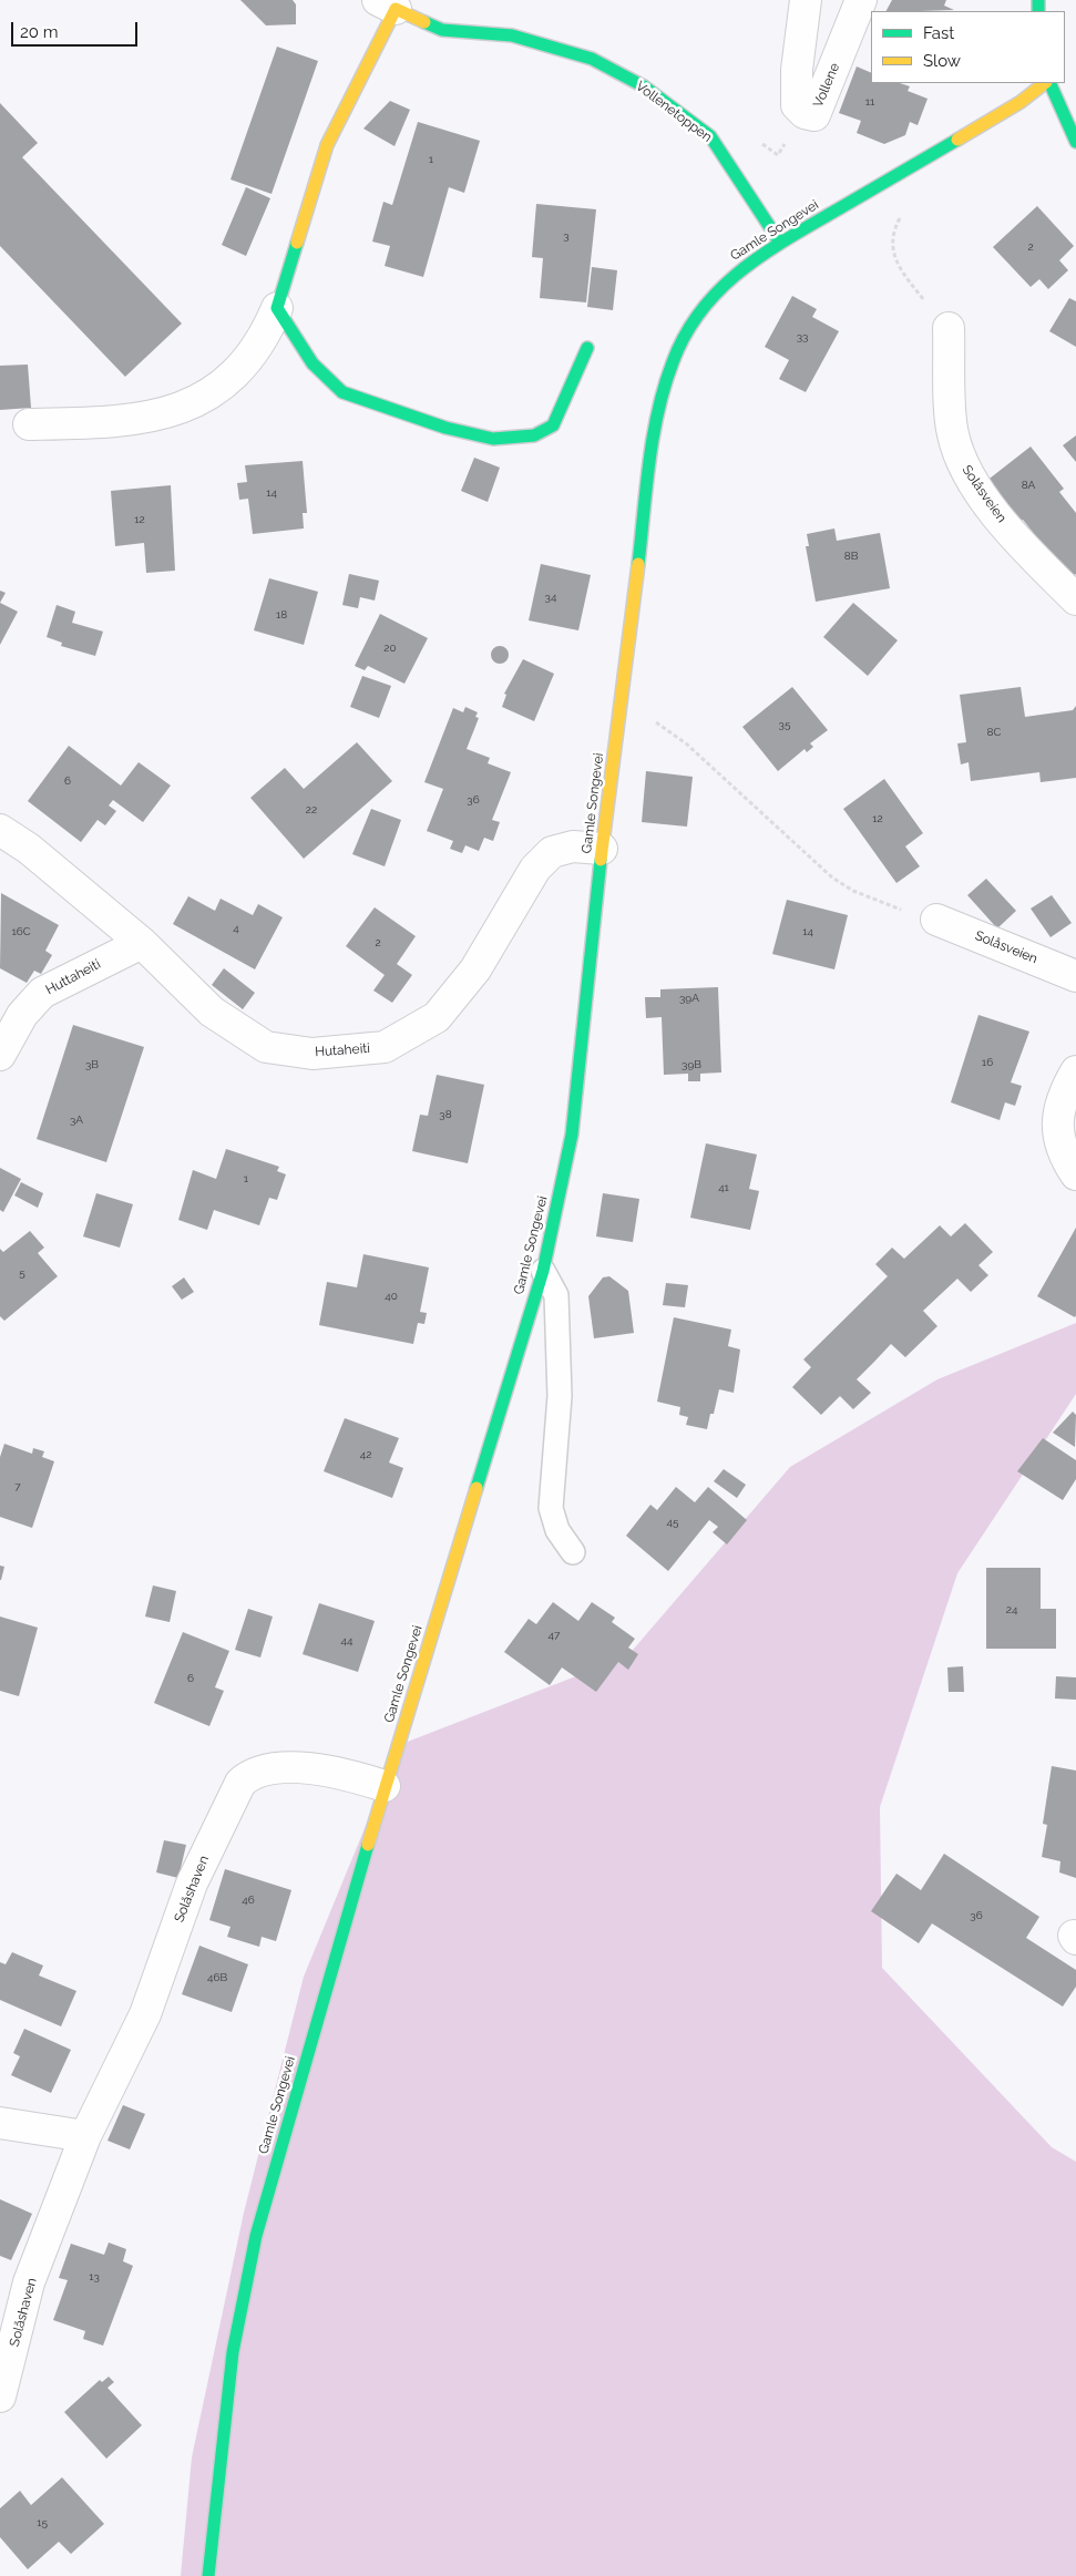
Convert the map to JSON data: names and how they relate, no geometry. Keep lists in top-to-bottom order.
{
  "streets": {
    "main road": ["Vollenetoppen", "Gamle Songevei"],
    "street": [
      "Vollene",
      "Solåsveien",
      "Huttaheiti",
      "Hutaheiti",
      "Solåshaven"
    ]
  },
  "crossings": [
    ["Vollenetoppen", "Gamle Songevei"],
    ["Gamle Songevei", "Hutaheiti"],
    ["Gamle Songevei", "Solåshaven"],
    ["Huttaheiti", "Hutaheiti"]
  ],
  "house_numbers": [
    "11",
    "1",
    "3",
    "2",
    "33",
    "8A",
    "14",
    "12",
    "8B",
    "34",
    "18",
    "20",
    "35",
    "8C",
    "6",
    "36",
    "22",
    "12",
    "4",
    "16C",
    "14",
    "2",
    "39A",
    "16",
    "3B",
    "39B",
    "38",
    "3A",
    "1",
    "41",
    "5",
    "40",
    "42",
    "7",
    "45",
    "24",
    "47",
    "44",
    "6",
    "46",
    "36",
    "46B",
    "13",
    "15"
  ],
  "legend": ["Fast", "Slow"],
  "scale_bar": "20 m"
}
